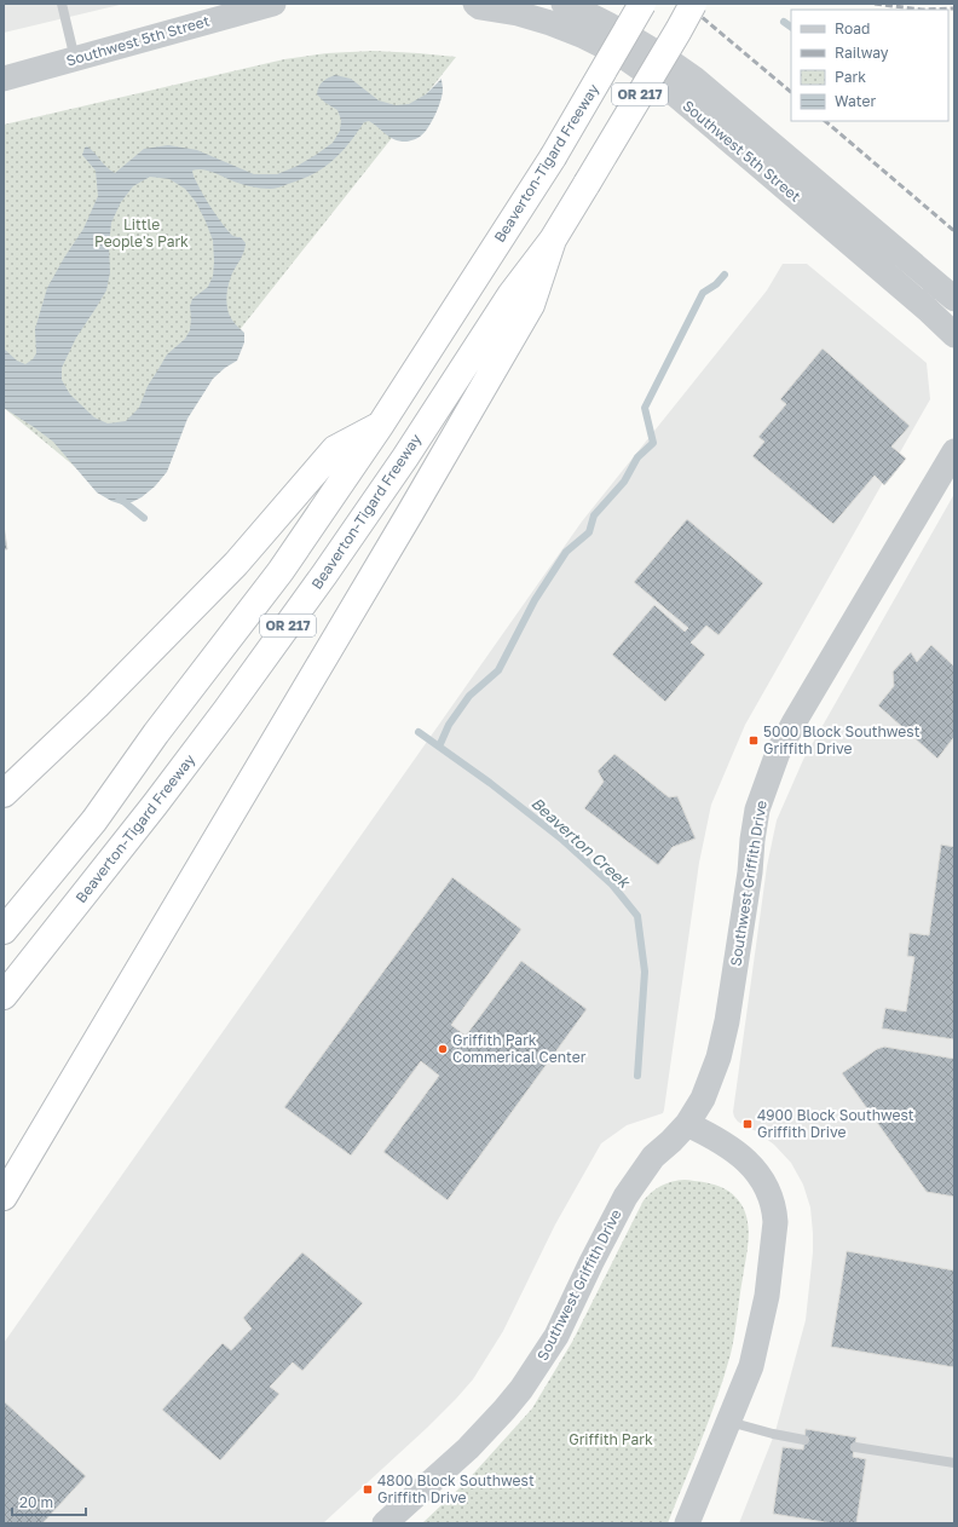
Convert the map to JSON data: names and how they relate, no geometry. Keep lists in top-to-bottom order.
{
  "streets": {
    "highway": ["OR 217", "Beaverton-Tigard Freeway"],
    "street": ["Southwest 5th Street", "Southwest Griffith Drive"]
  },
  "water": ["Beaverton Creek"],
  "parks": ["Little People's Park", "Griffith Park"],
  "places": {
    "transit": ["5000 Block Southwest Griffith Drive", "4900 Block Southwest Griffith Drive", "4800 Block Southwest Griffith Drive"],
    "other": ["Griffith Park Commerical Center"]
  },
  "legend": [
    "Road",
    "Railway",
    "Park",
    "Water"
  ],
  "scale_bar": "20 m"
}
